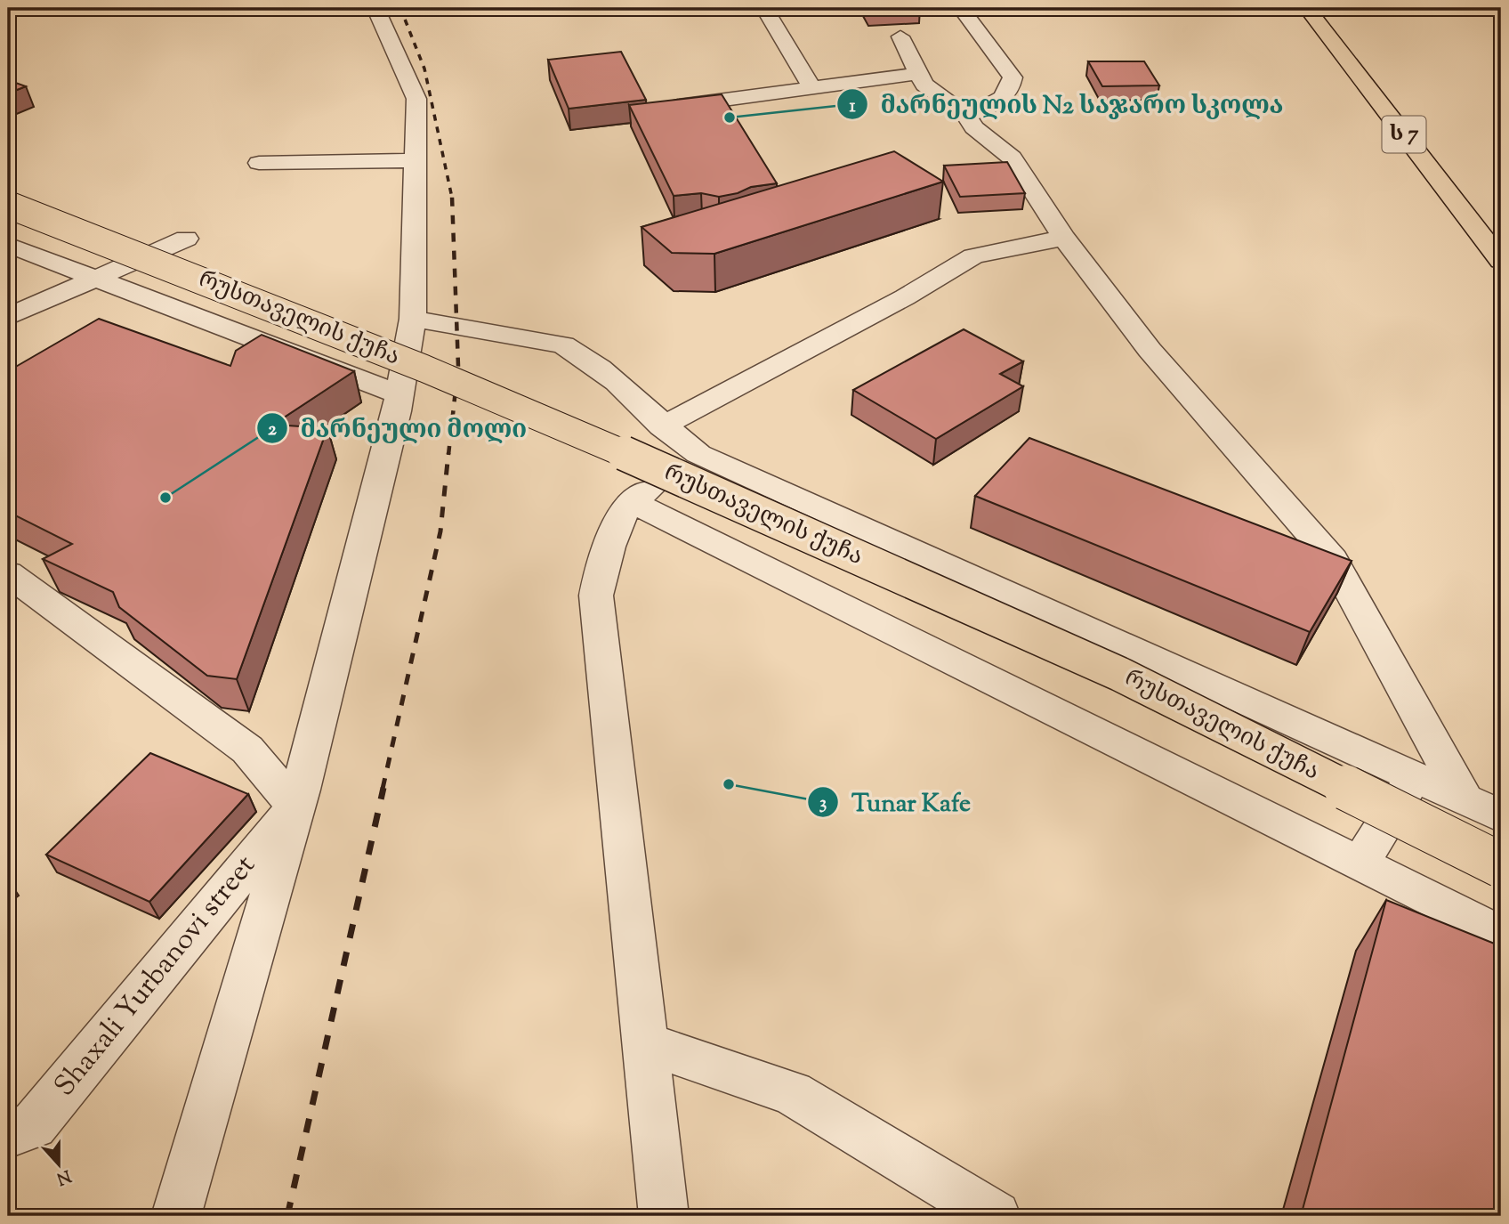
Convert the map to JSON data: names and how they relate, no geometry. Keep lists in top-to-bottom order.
{
  "streets": {
    "main road": ["ს 7", "რუსთაველის ქუჩა"],
    "street": ["Shaxali Yurbanovi street"]
  },
  "places": ["მარნეულის N2 საჯარო სკოლა", "მარნეული მოლი", "Tunar Kafe"],
  "north": "bottom"
}
